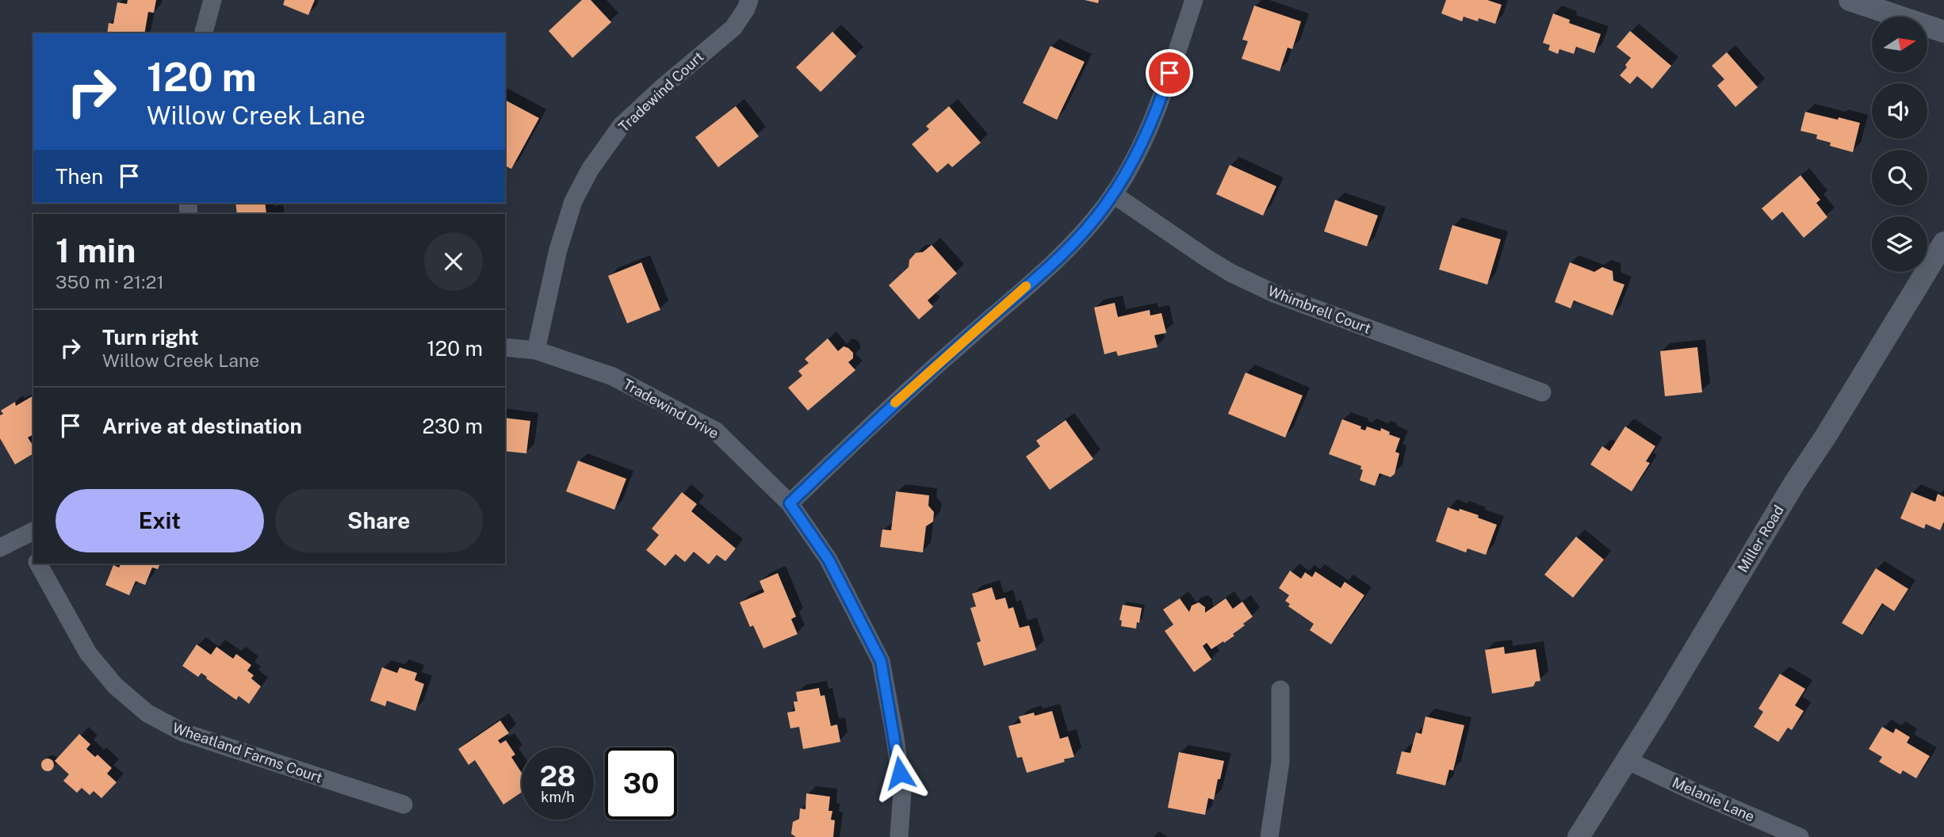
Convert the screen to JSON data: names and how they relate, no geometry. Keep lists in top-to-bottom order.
{
  "streets": {
    "street": [
      "Tradewind Court",
      "Whimbrell Court",
      "Tradewind Drive",
      "Miller Road",
      "Wheatland Farms Court",
      "Melanie Lane"
    ]
  },
  "crossings": [
    ["Tradewind Court", "Tradewind Drive"],
    ["Miller Road", "Melanie Lane"]
  ],
  "north": "right",
  "page": {
    "turn": ["120 m", "Willow Creek Lane"],
    "then": "Then",
    "heading": ["1 min", "350 m · 21:21"],
    "list": [
      {
        "name": "Turn right",
        "note": "Willow Creek Lane",
        "value": "120 m"
      },
      {
        "name": "Arrive at destination",
        "value": "230 m"
      }
    ],
    "buttons": ["Exit", "Share"],
    "speed": "28 km/h",
    "limit": "30"
  }
}
